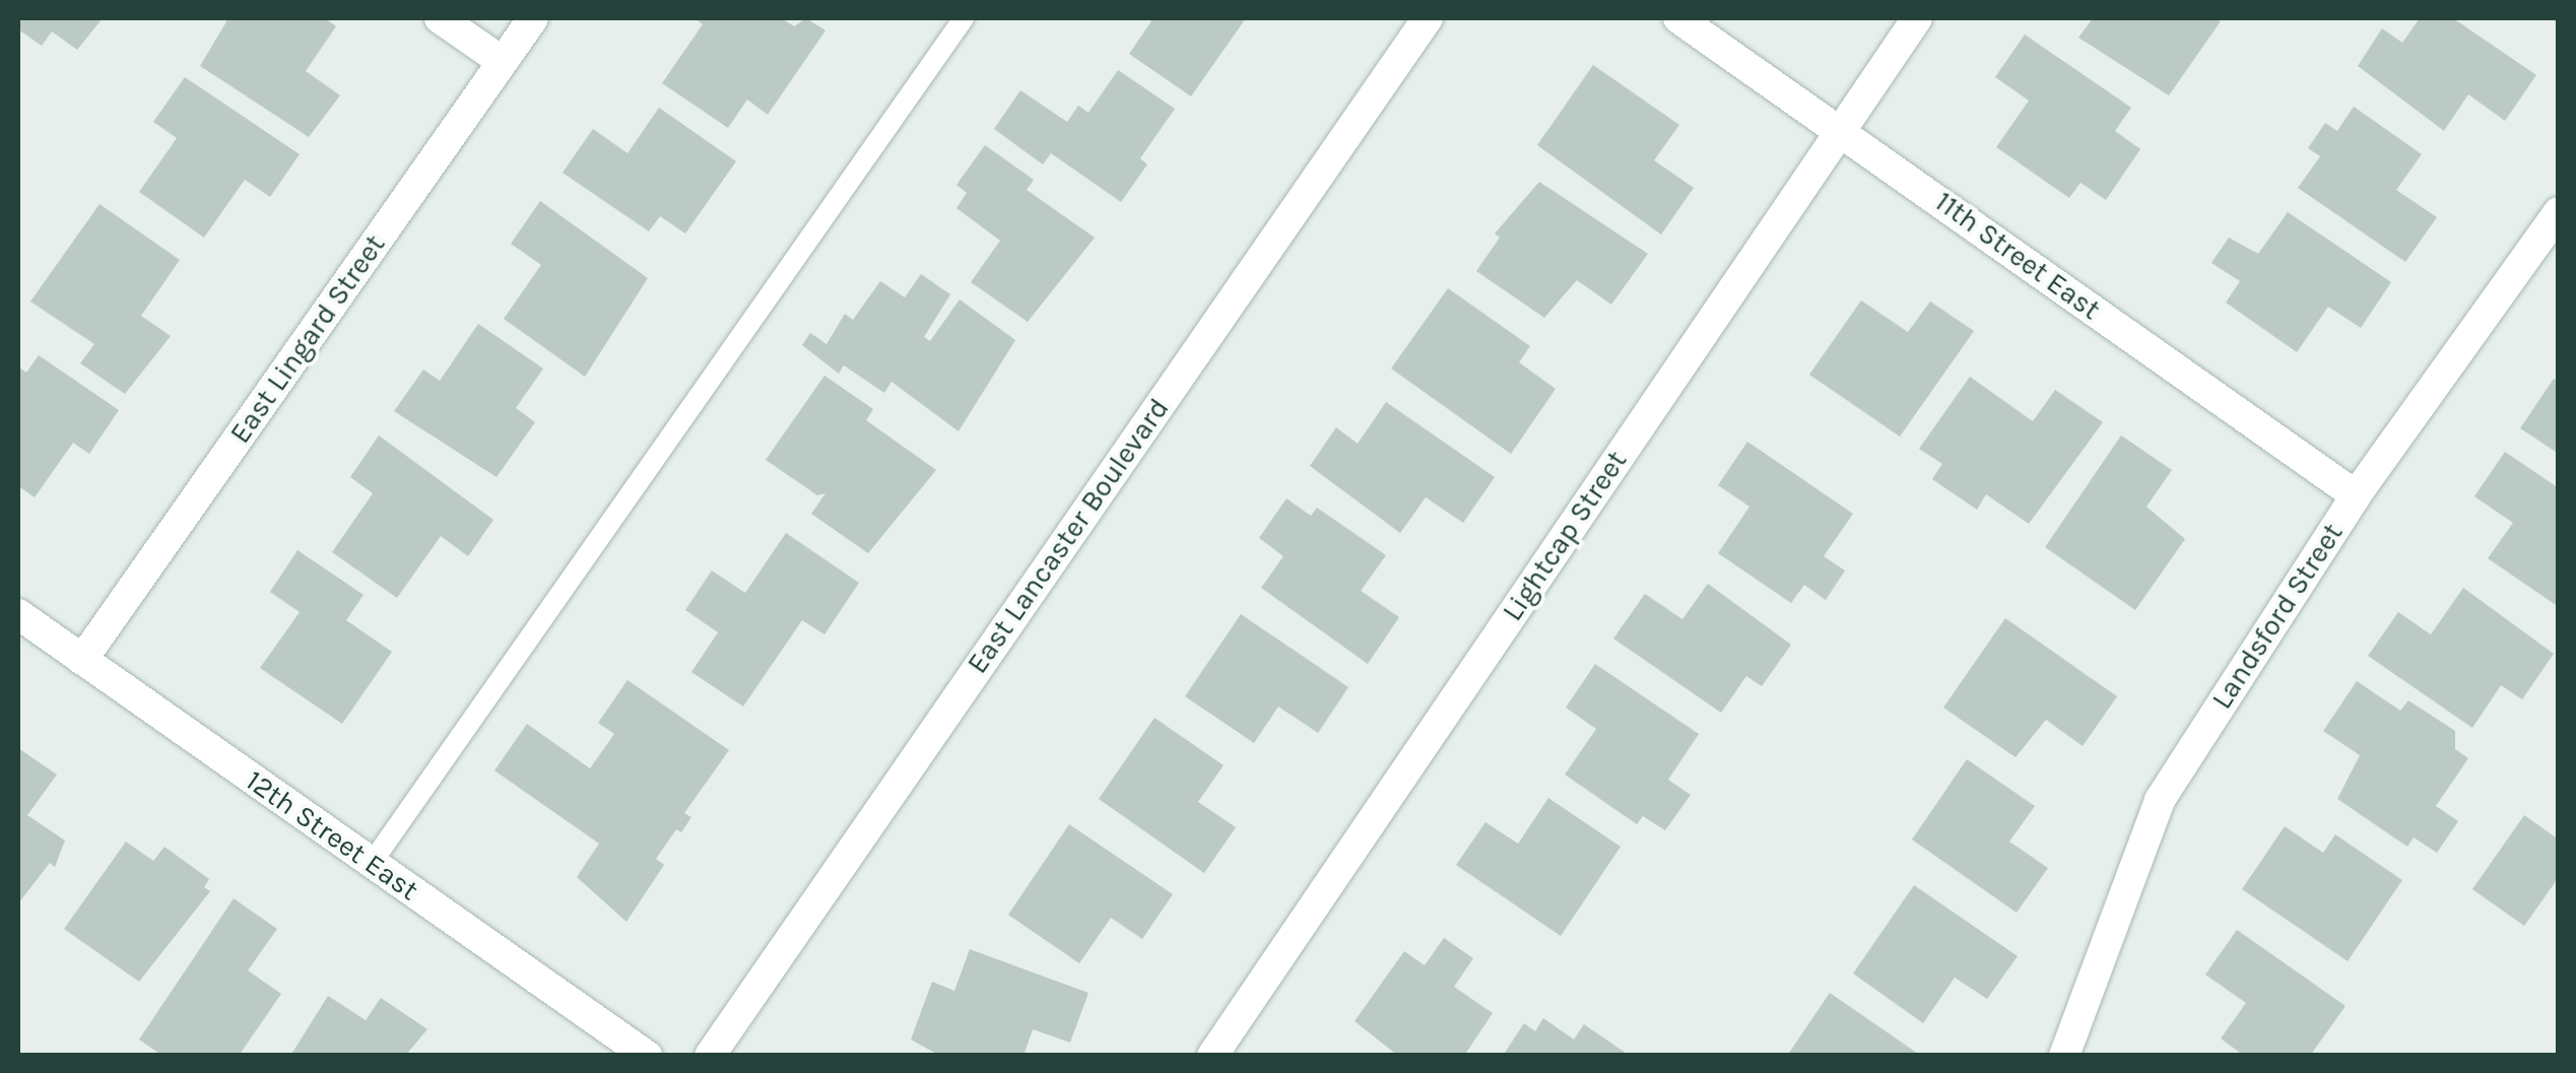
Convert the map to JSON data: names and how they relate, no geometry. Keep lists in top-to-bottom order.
{
  "streets": {
    "street": [
      "11th Street East",
      "East Lingard Street",
      "East Lancaster Boulevard",
      "Lightcap Street",
      "Landsford Street",
      "12th Street East"
    ]
  },
  "crossings": [
    ["11th Street East", "Lightcap Street"],
    ["11th Street East", "Landsford Street"],
    ["East Lingard Street", "12th Street East"]
  ]
}
